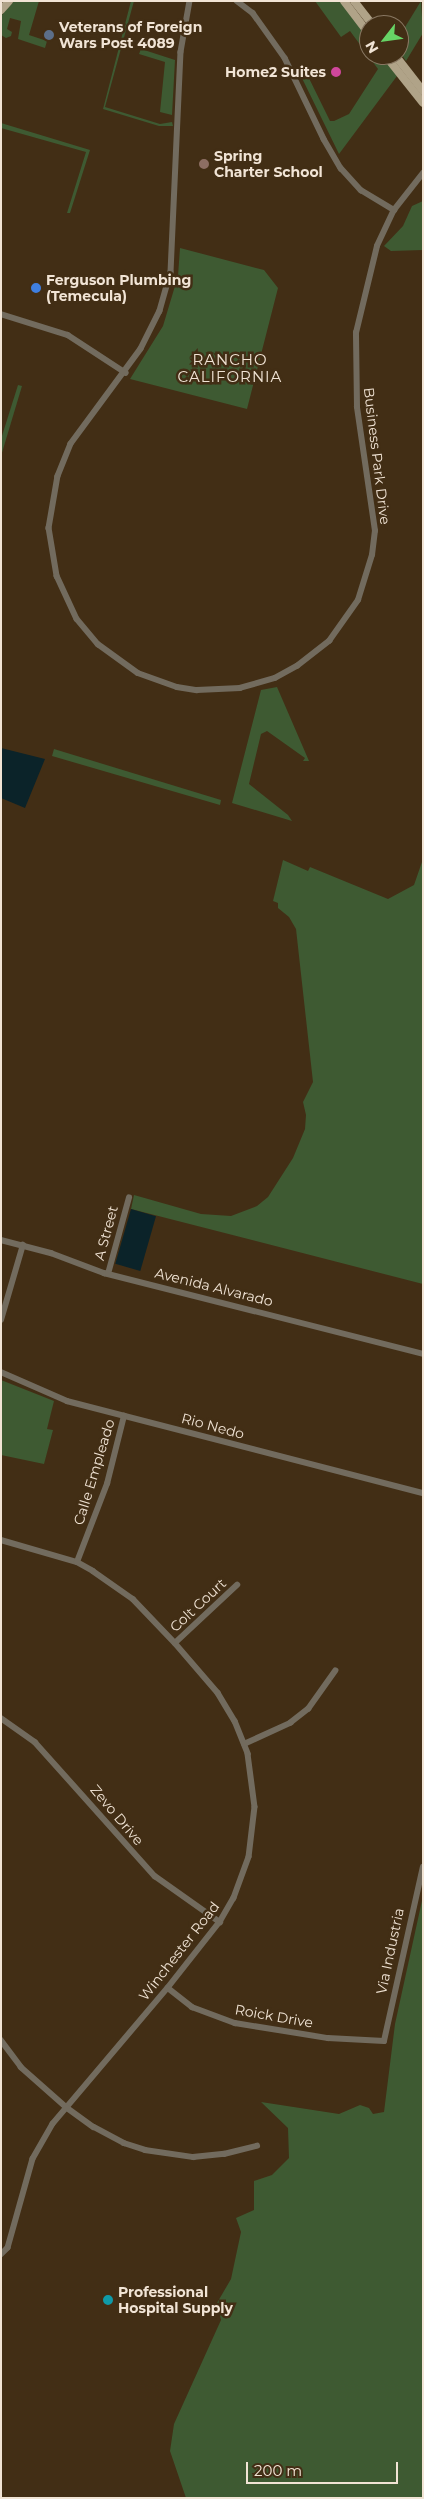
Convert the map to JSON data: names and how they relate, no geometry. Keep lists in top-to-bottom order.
{
  "streets": {
    "street": [
      "Business Park Drive",
      "A Street",
      "Avenida Alvarado",
      "Rio Nedo",
      "Calle Empleado",
      "Colt Court",
      "Zevo Drive",
      "Winchester Road",
      "Via Industria",
      "Roick Drive"
    ]
  },
  "crossings": [
    ["A Street", "Avenida Alvarado"],
    ["Rio Nedo", "Calle Empleado"],
    ["Calle Empleado", "Winchester Road"],
    ["Colt Court", "Winchester Road"],
    ["Zevo Drive", "Winchester Road"],
    ["Winchester Road", "Roick Drive"],
    ["Via Industria", "Roick Drive"]
  ],
  "districts": ["RANCHO CALIFORNIA"],
  "places": [
    "Veterans of Foreign Wars Post 4089",
    "Home2 Suites",
    "Spring Charter School",
    "Ferguson Plumbing (Temecula)",
    "Professional Hospital Supply"
  ],
  "scale_bar": "200 m",
  "north": "bottom left"
}
